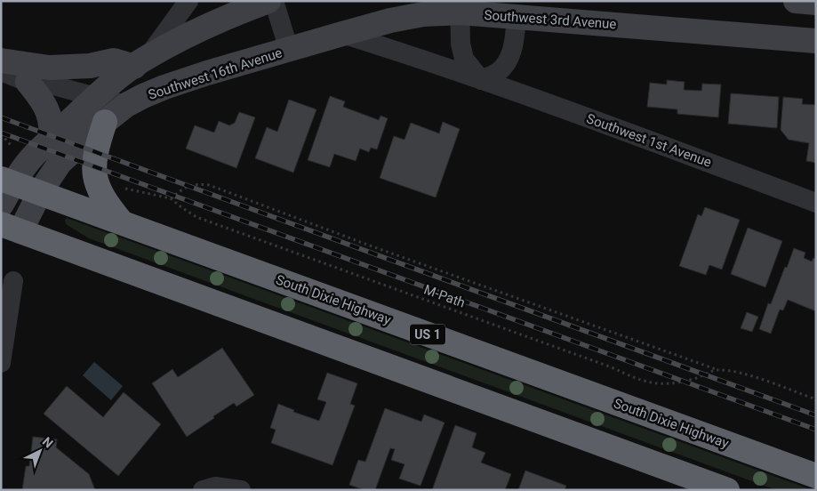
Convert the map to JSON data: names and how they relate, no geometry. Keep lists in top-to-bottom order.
{
  "streets": {
    "highway": ["South Dixie Highway", "US 1"],
    "main road": ["Southwest 3rd Avenue", "Southwest 16th Avenue"],
    "street": ["Southwest 1st Avenue"],
    "path": ["M-Path"]
  },
  "crossings": [
    ["Southwest 3rd Avenue", "Southwest 16th Avenue"],
    ["Southwest 3rd Avenue", "Southwest 1st Avenue"],
    ["Southwest 16th Avenue", "South Dixie Highway"]
  ],
  "north": "top right"
}
